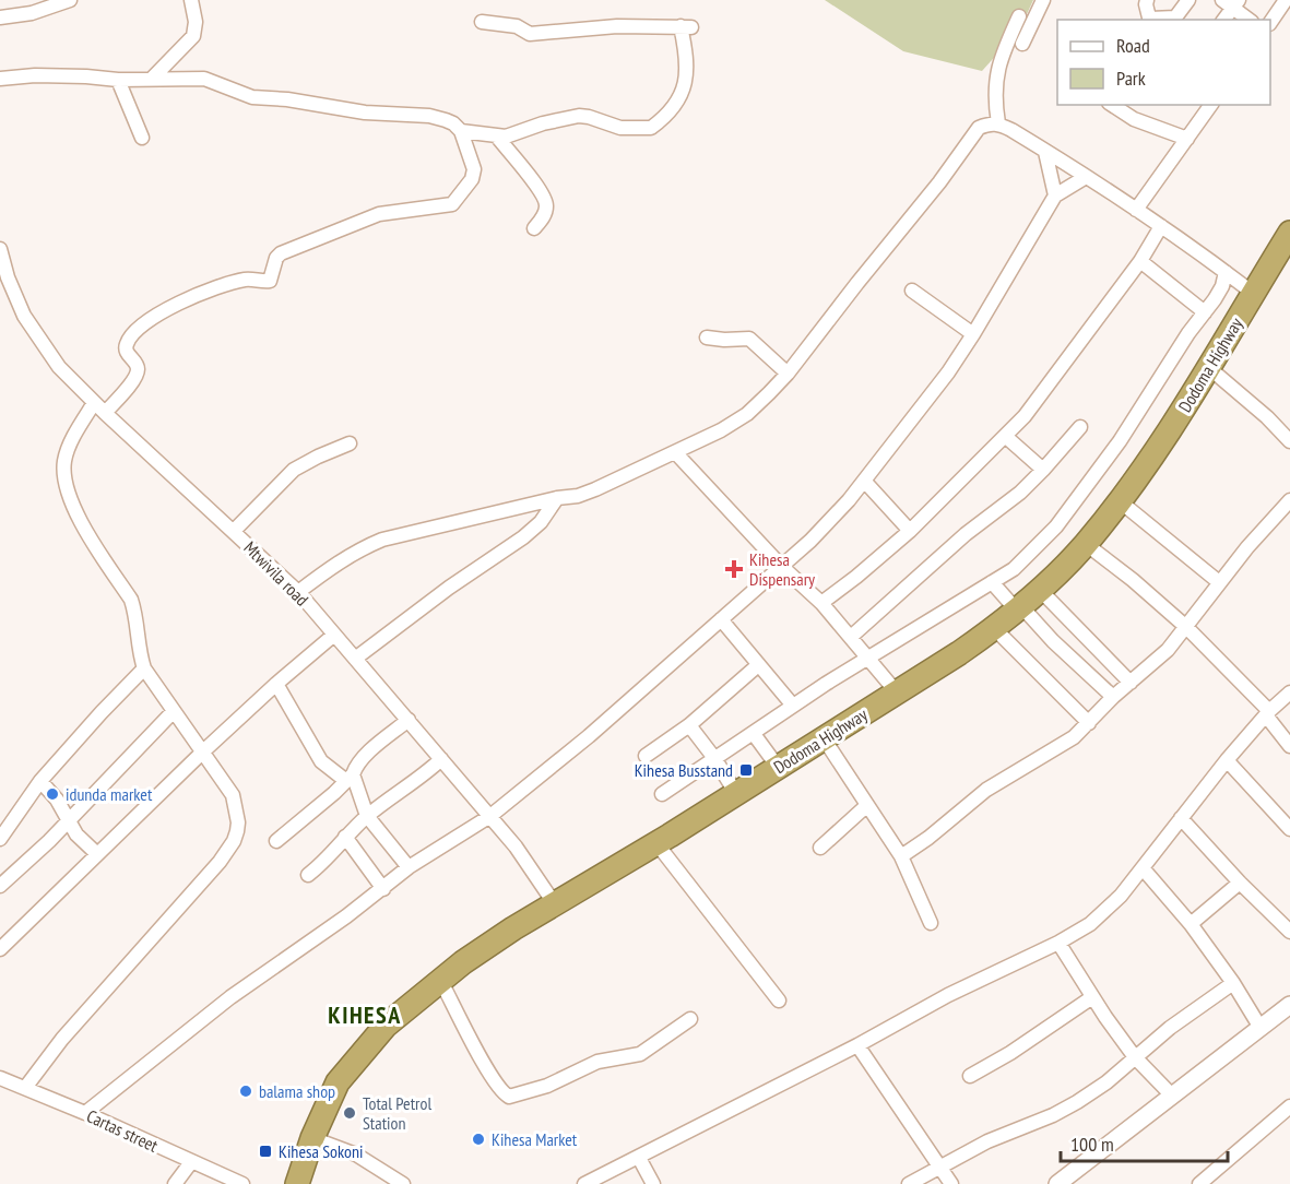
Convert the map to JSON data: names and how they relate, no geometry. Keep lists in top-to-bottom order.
{
  "streets": {
    "highway": ["Dodoma Highway"],
    "street": ["Mtwivila road", "Cartas street"]
  },
  "crossings": [
    ["Dodoma Highway", "Mtwivila road"]
  ],
  "districts": ["KIHESA"],
  "places": {
    "health": ["Kihesa Dispensary"],
    "transit": ["Kihesa Busstand", "Kihesa Sokoni"],
    "other": [
      "idunda market",
      "balama shop",
      "Total Petrol Station",
      "Kihesa Market"
    ]
  },
  "legend": ["Road", "Park"],
  "scale_bar": "100 m"
}
